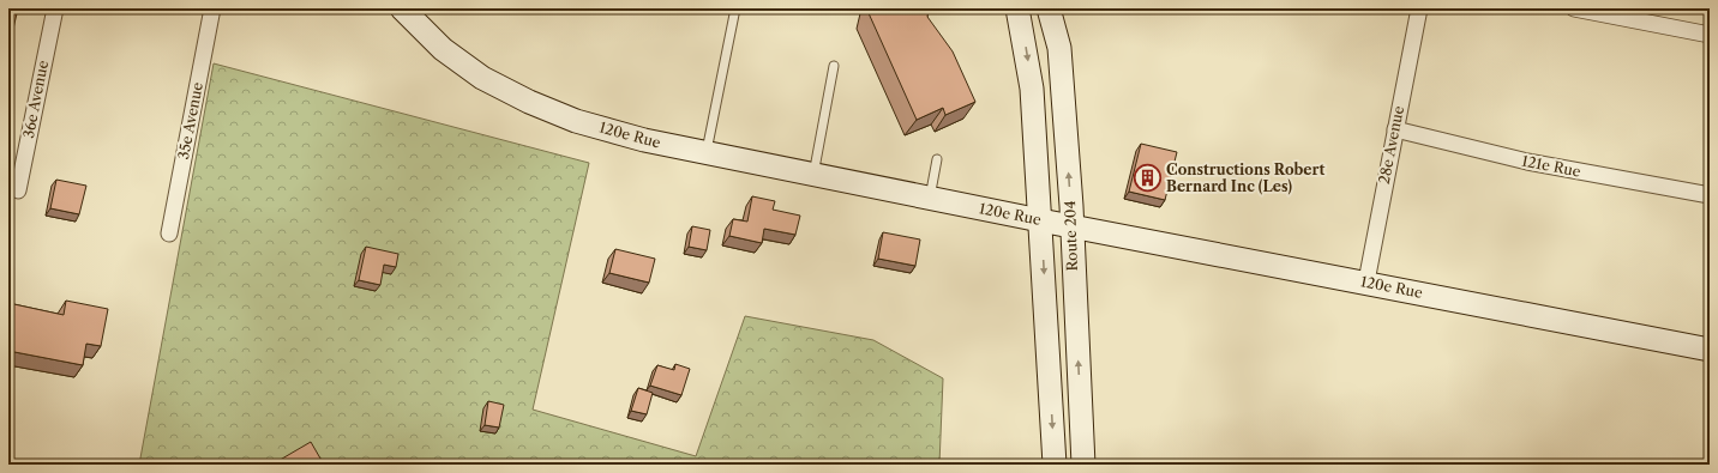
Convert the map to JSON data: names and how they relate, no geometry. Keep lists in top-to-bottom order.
{
  "streets": {
    "street": [
      "36e Avenue",
      "35e Avenue",
      "120e Rue",
      "28e Avenue",
      "121e Rue",
      "Route 204"
    ]
  },
  "crossings": [
    ["120e Rue", "28e Avenue"],
    ["120e Rue", "Route 204"],
    ["28e Avenue", "121e Rue"]
  ],
  "places": {
    "building": ["Constructions Robert Bernard Inc (Les)"]
  }
}
